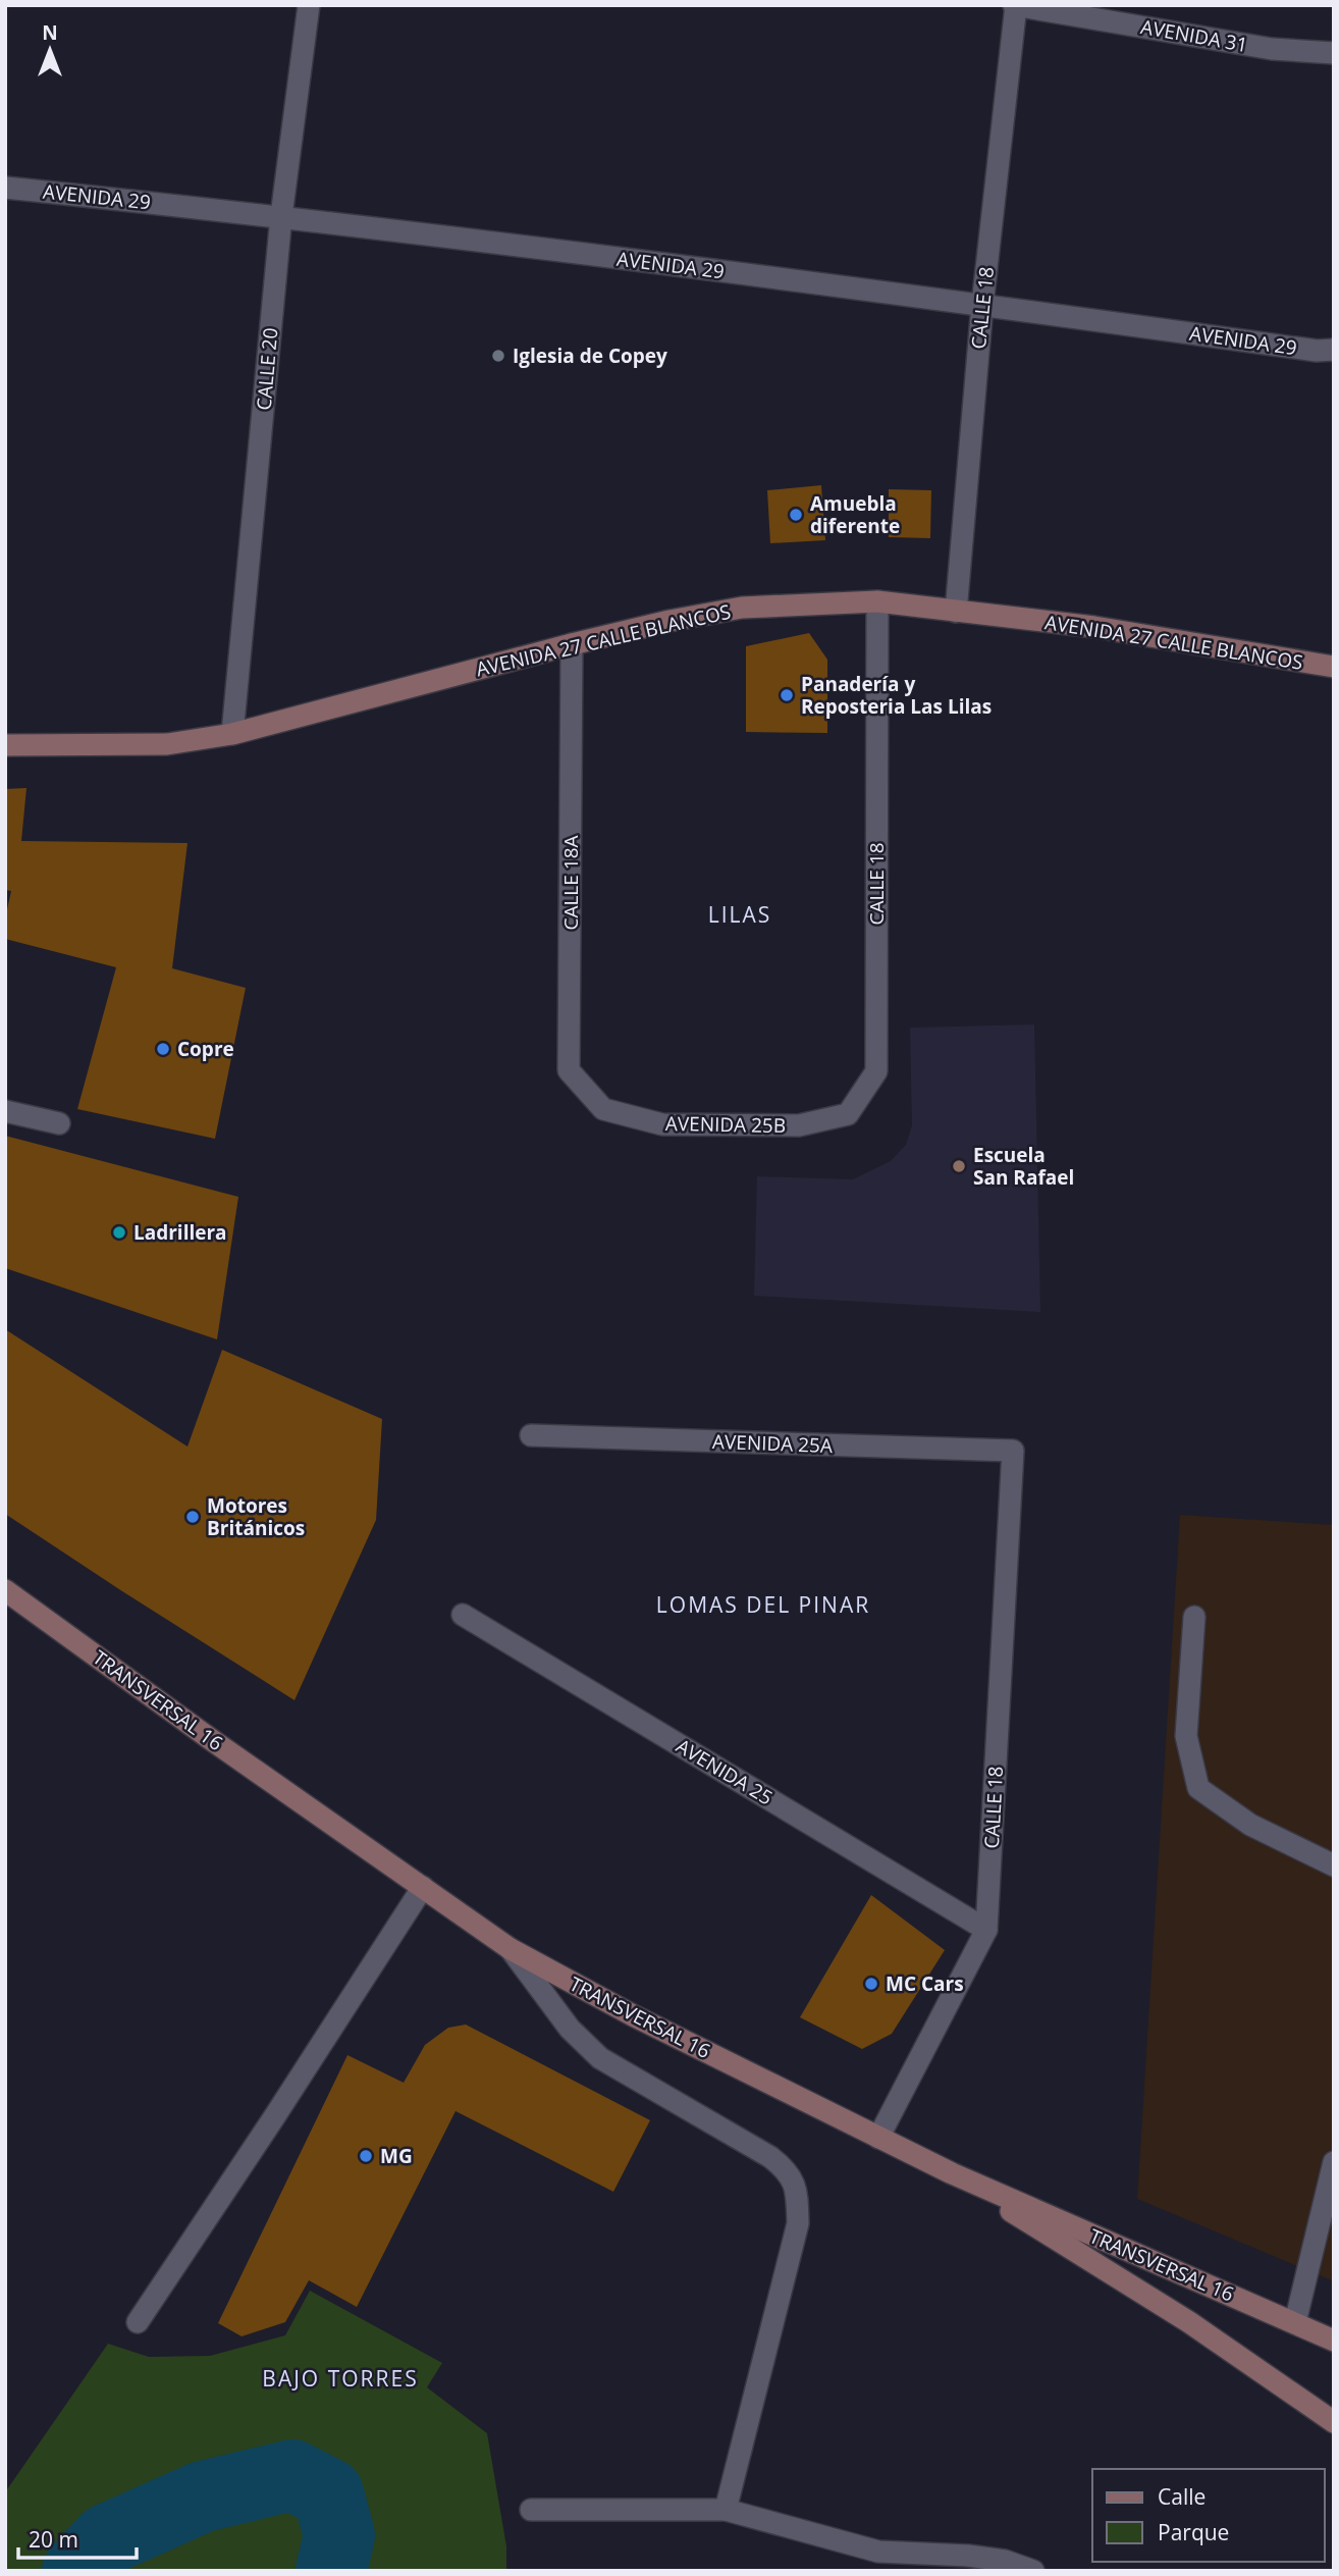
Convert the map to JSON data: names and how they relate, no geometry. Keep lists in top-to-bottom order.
{
  "streets": {
    "main road": ["AVENIDA 27 CALLE BLANCOS", "TRANSVERSAL 16"],
    "street": [
      "AVENIDA 31",
      "AVENIDA 29",
      "CALLE 18",
      "CALLE 20",
      "CALLE 18A",
      "AVENIDA 25B",
      "AVENIDA 25A",
      "AVENIDA 25"
    ]
  },
  "crossings": [
    ["AVENIDA 31", "CALLE 18"],
    ["AVENIDA 29", "CALLE 18"],
    ["AVENIDA 29", "CALLE 20"],
    ["CALLE 18", "AVENIDA 27 CALLE BLANCOS"],
    ["CALLE 18", "AVENIDA 25B"],
    ["CALLE 18", "AVENIDA 25A"],
    ["CALLE 18", "TRANSVERSAL 16"],
    ["CALLE 18", "AVENIDA 25"],
    ["CALLE 20", "AVENIDA 27 CALLE BLANCOS"],
    ["AVENIDA 27 CALLE BLANCOS", "CALLE 18A"],
    ["CALLE 18A", "AVENIDA 25B"]
  ],
  "districts": ["LILAS", "LOMAS DEL PINAR", "BAJO TORRES"],
  "places": [
    "Iglesia de Copey",
    "Amuebla diferente",
    "Panadería y Reposteria Las Lilas",
    "Copre",
    "Escuela San Rafael",
    "Ladrillera",
    "Motores Británicos",
    "MC Cars",
    "MG"
  ],
  "legend": ["Calle", "Parque"],
  "scale_bar": "20 m",
  "north": "top"
}
